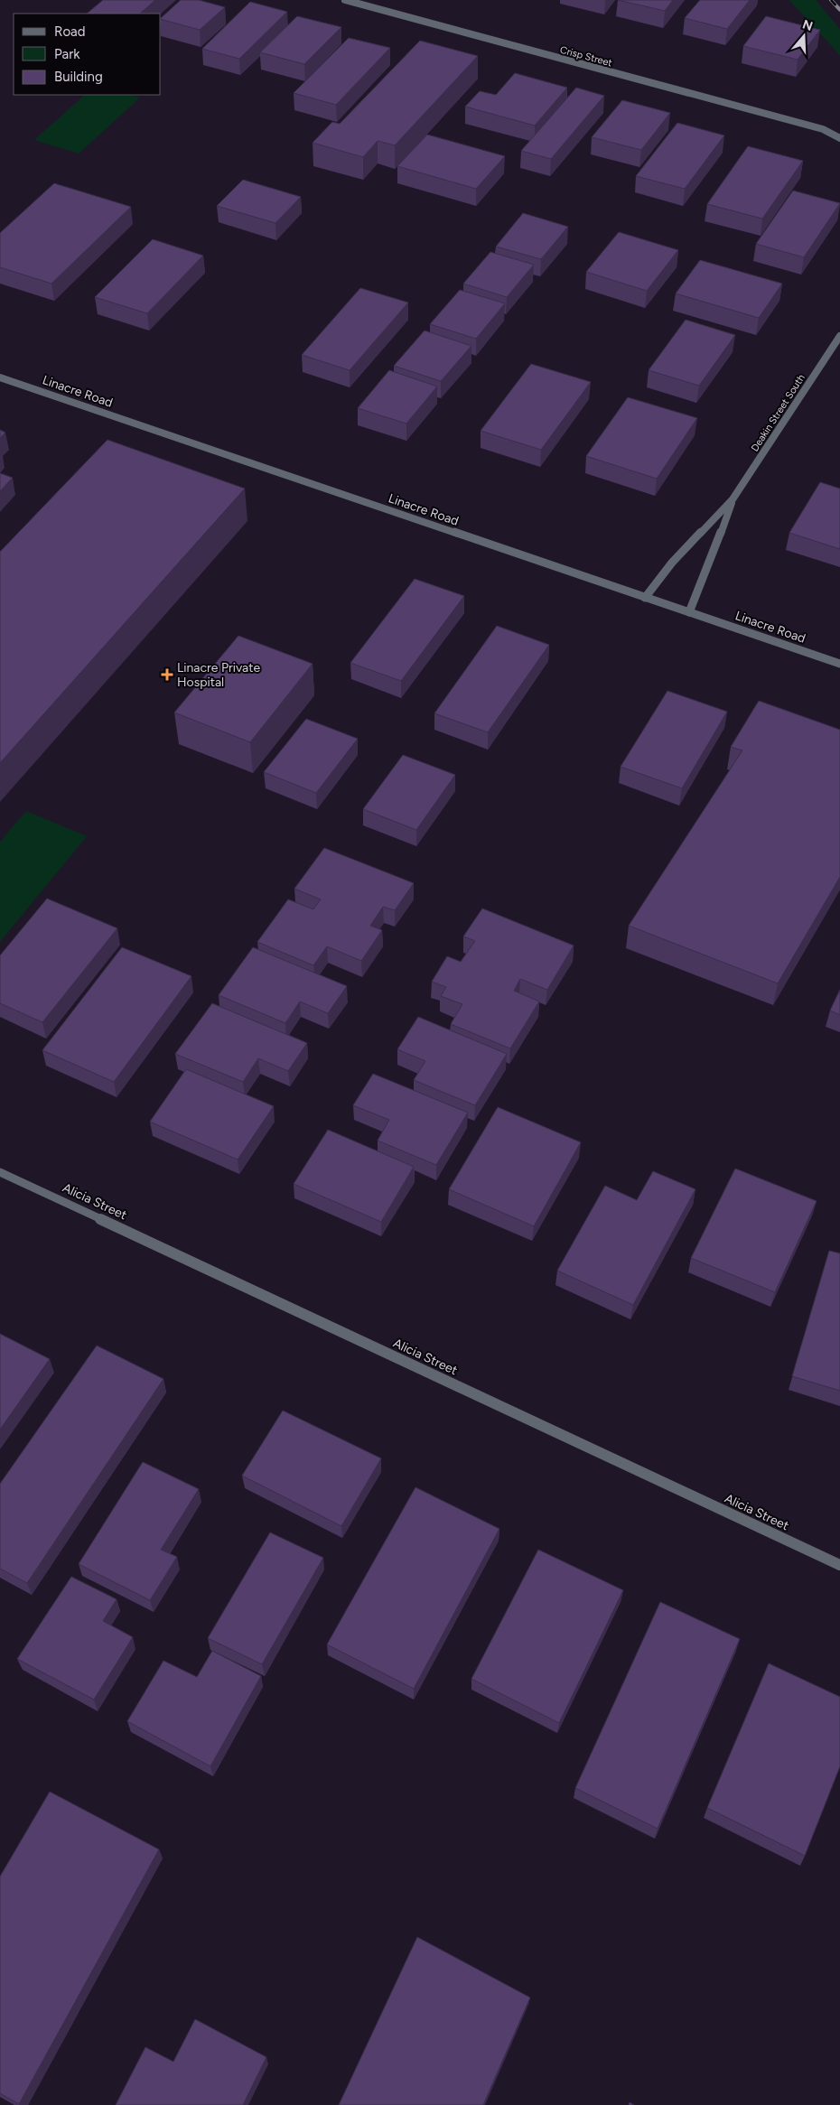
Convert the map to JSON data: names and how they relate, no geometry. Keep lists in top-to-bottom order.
{
  "streets": {
    "street": [
      "Crisp Street",
      "Linacre Road",
      "Deakin Street South",
      "Alicia Street"
    ]
  },
  "crossings": [
    ["Linacre Road", "Deakin Street South"]
  ],
  "places": {
    "health": ["Linacre Private Hospital"]
  },
  "legend": ["Road", "Park", "Building"],
  "north": "top"
}
